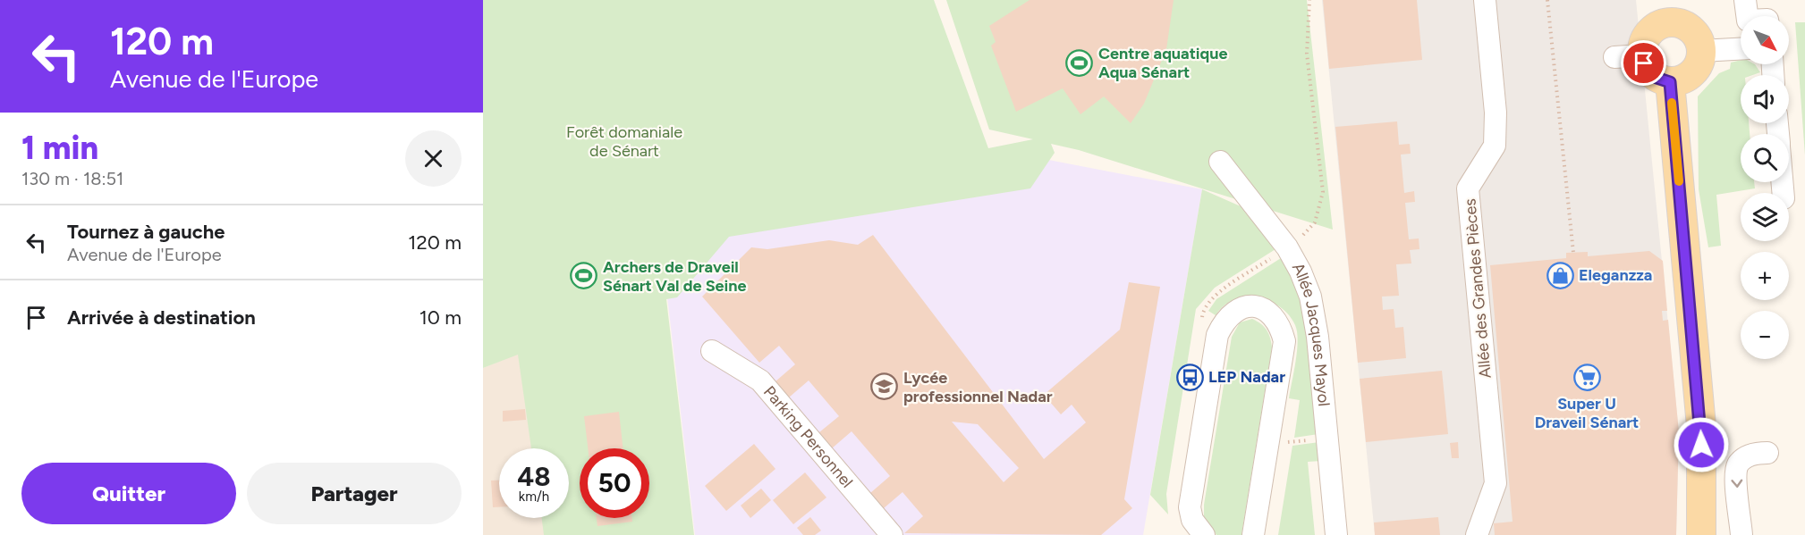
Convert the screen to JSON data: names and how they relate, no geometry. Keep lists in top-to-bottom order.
{
  "streets": {
    "lane": ["Allée des Grandes Pièces", "Allée Jacques Mayol", "Parking Personnel"]
  },
  "parks": ["Forêt domaniale de Sénart"],
  "places": {
    "sports": ["Centre aquatique Aqua Sénart", "Archers de Draveil Sénart Val de Seine"],
    "shop": ["Eleganzza"],
    "bus stop": ["LEP Nadar"],
    "supermarket": ["Super U Draveil Sénart"],
    "school or university": ["Lycée professionnel Nadar"]
  },
  "north": "bottom right",
  "page": {
    "turn": ["120 m", "Avenue de l'Europe"],
    "map_buttons": ["+", "−"],
    "heading": ["1 min", "130 m · 18:51"],
    "list": [
      {
        "name": "Tournez à gauche",
        "note": "Avenue de l'Europe",
        "value": "120 m"
      },
      {
        "name": "Arrivée à destination",
        "value": "10 m"
      }
    ],
    "speed": "48 km/h",
    "limit": "50",
    "buttons": ["Quitter", "Partager"]
  }
}
